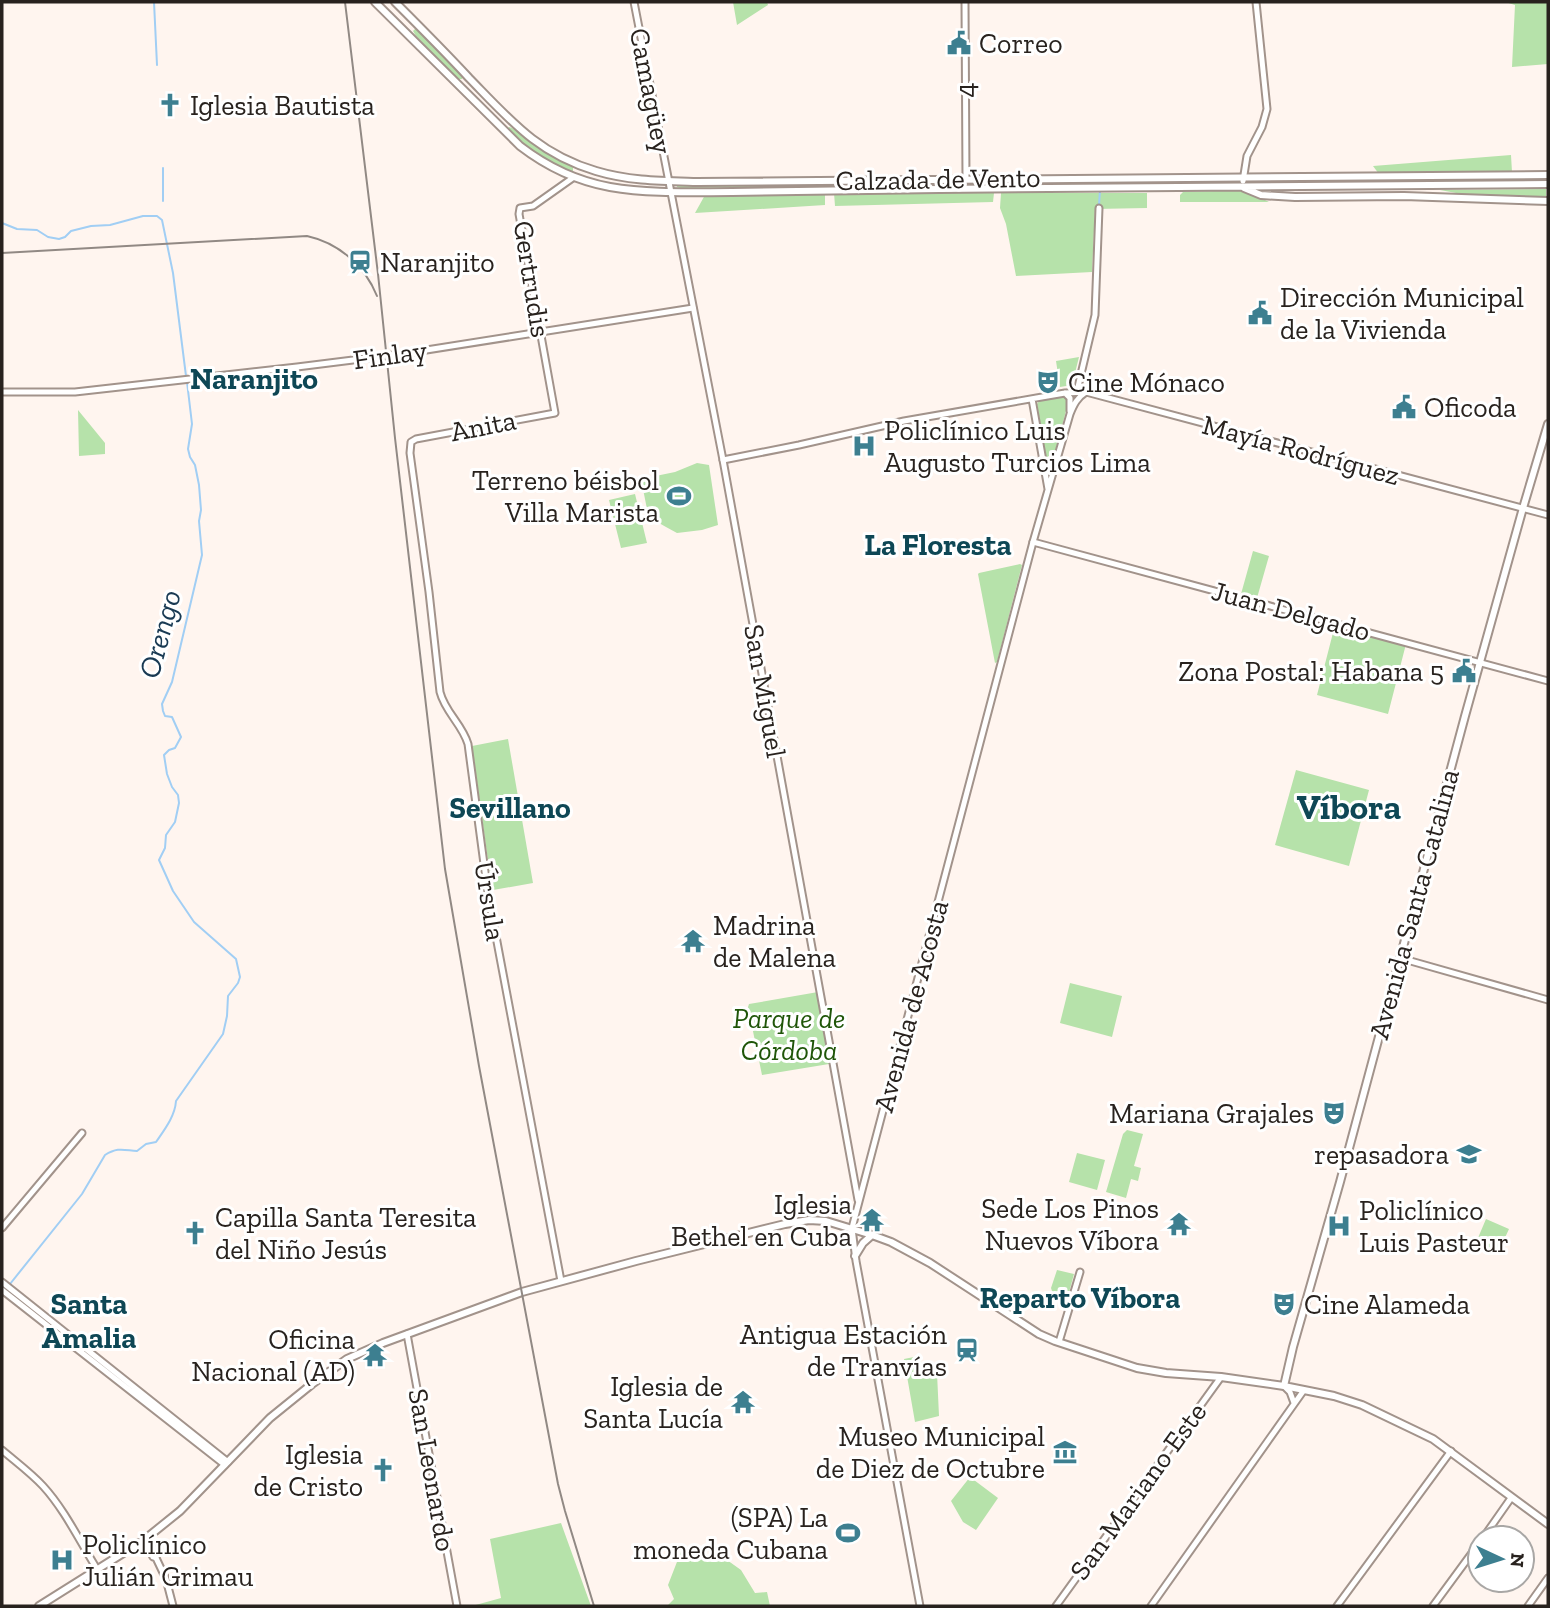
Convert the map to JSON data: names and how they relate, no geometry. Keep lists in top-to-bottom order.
{
  "streets": {
    "main road": ["Calzada de Vento", "Avenida Santa Catalina"],
    "street": [
      "4",
      "Camagüey",
      "Gertrudis",
      "Finlay",
      "Anita",
      "Mayía Rodríguez",
      "Juan Delgado",
      "San Miguel",
      "Úrsula",
      "Avenida de Acosta",
      "San Leonardo",
      "San Mariano Este"
    ]
  },
  "crossings": [
    ["4", "Calzada de Vento"],
    ["Camagüey", "Calzada de Vento"],
    ["Camagüey", "San Miguel"],
    ["Calzada de Vento", "Gertrudis"],
    ["Calzada de Vento", "San Miguel"],
    ["Gertrudis", "Finlay"],
    ["Gertrudis", "Anita"],
    ["Finlay", "San Miguel"],
    ["Anita", "Úrsula"],
    ["Mayía Rodríguez", "San Miguel"],
    ["Mayía Rodríguez", "Avenida Santa Catalina"],
    ["Mayía Rodríguez", "Avenida de Acosta"],
    ["Juan Delgado", "Avenida Santa Catalina"],
    ["Juan Delgado", "Avenida de Acosta"],
    ["San Miguel", "Avenida de Acosta"]
  ],
  "districts": [
    "Naranjito",
    "La Floresta",
    "Víbora",
    "Sevillano",
    "Reparto Víbora",
    "Santa Amalia"
  ],
  "water": ["Orengo"],
  "parks": ["Parque de Córdoba"],
  "places": {
    "public building": [
      "Correo",
      "Dirección Municipal de la Vivienda",
      "Oficoda",
      "Zona Postal: Habana 5"
    ],
    "church": ["Iglesia Bautista", "Capilla Santa Teresita del Niño Jesús", "Iglesia de Cristo"],
    "station": ["Naranjito", "Antigua Estación de Tranvías"],
    "theatre": ["Cine Mónaco", "Mariana Grajales", "Cine Alameda"],
    "hospital": ["Policlínico Luis Augusto Turcios Lima", "Policlínico Luis Pasteur", "Policlínico Julián Grimau"],
    "sports": ["Terreno béisbol Villa Marista", "(SPA) La moneda Cubana"],
    "temple": [
      "Madrina de Malena",
      "Iglesia Bethel en Cuba",
      "Sede Los Pinos Nuevos Víbora",
      "Oficina Nacional (AD)",
      "Iglesia de Santa Lucía"
    ],
    "school or university": ["repasadora"],
    "museum": ["Museo Municipal de Diez de Octubre"]
  },
  "north": "right"
}
